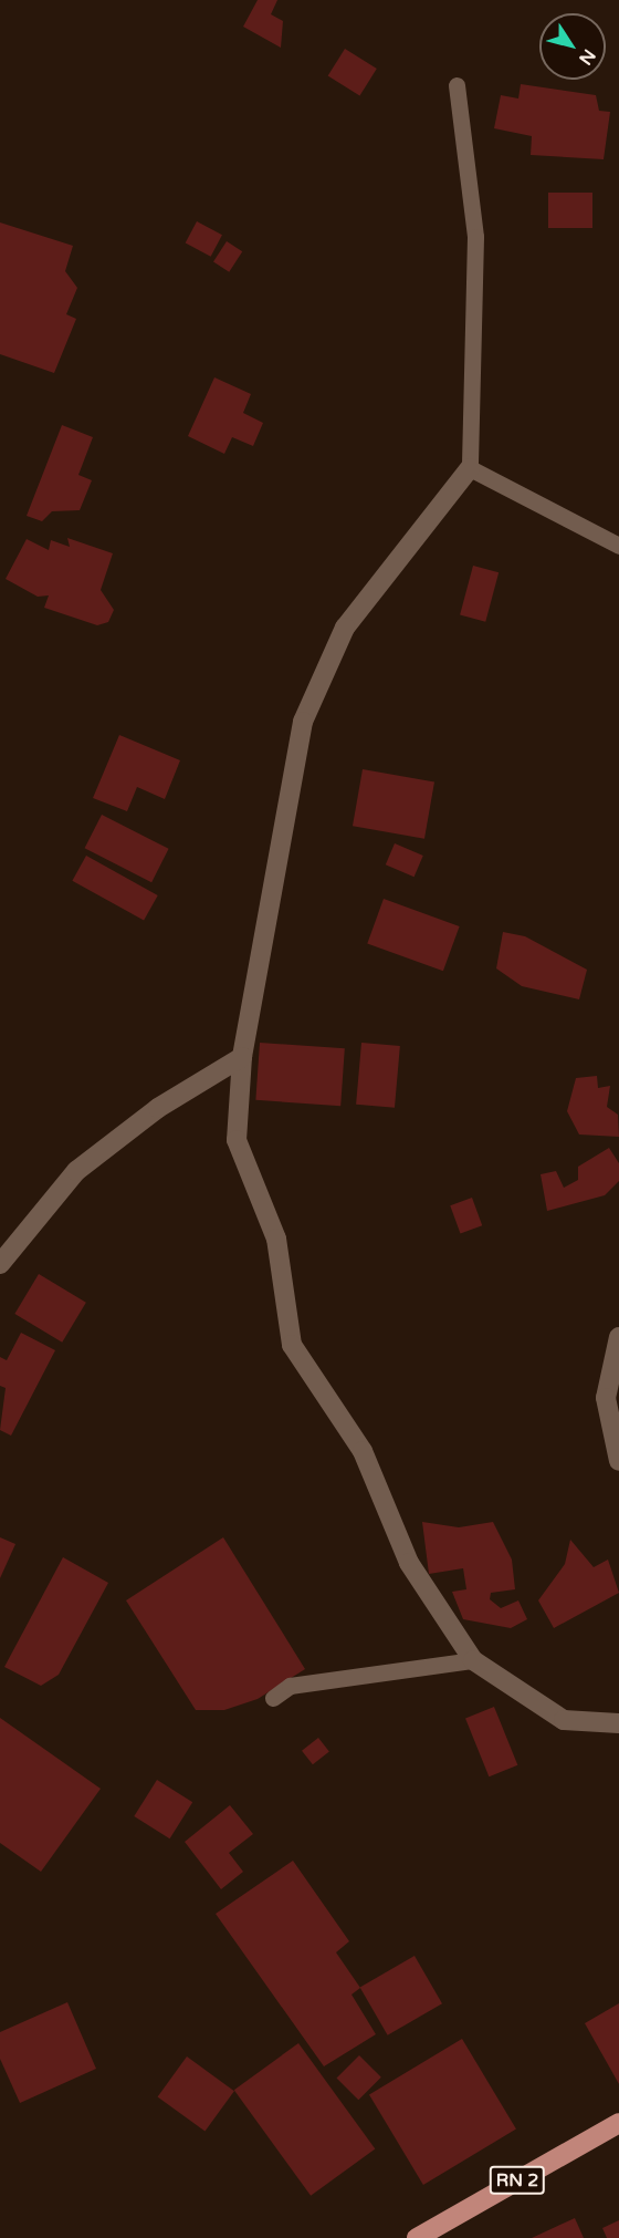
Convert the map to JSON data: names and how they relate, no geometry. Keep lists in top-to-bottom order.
{
  "streets": {
    "main road": ["RN 2"]
  },
  "north": "bottom right"
}
